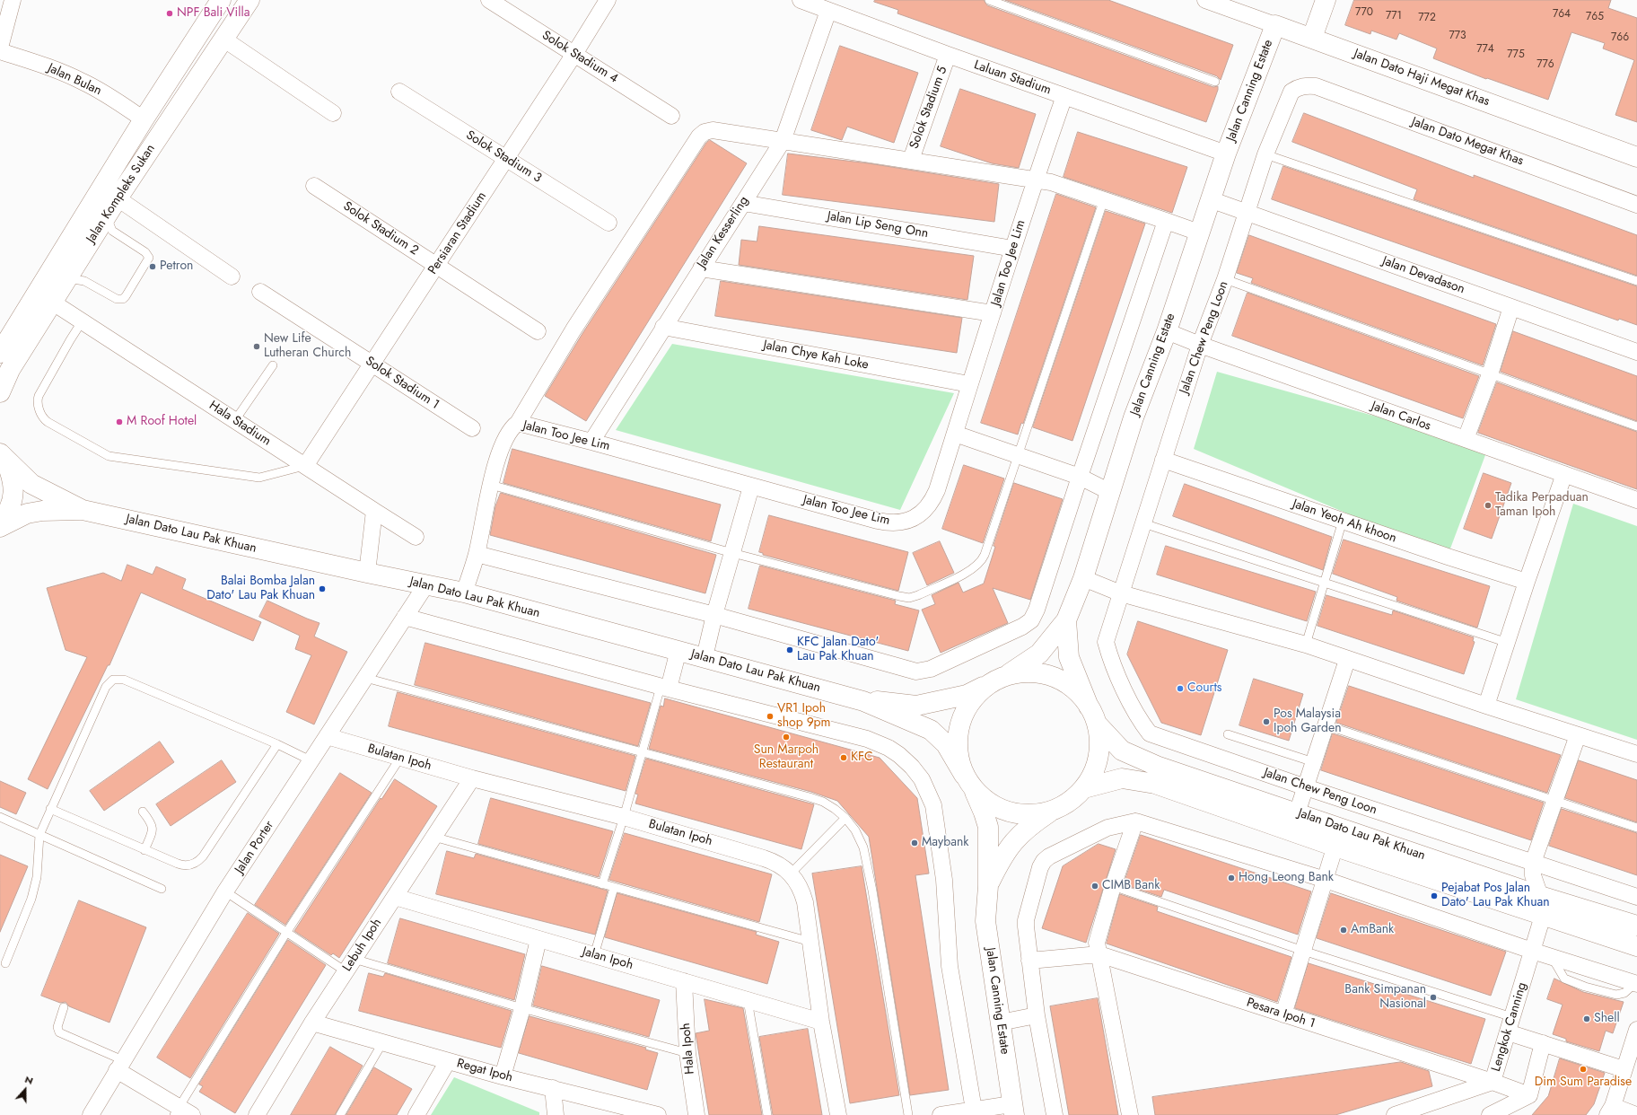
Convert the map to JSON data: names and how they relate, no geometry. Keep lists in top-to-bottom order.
{
  "streets": {
    "main road": [
      "Jalan Dato Haji Megat Khas",
      "Jalan Canning Estate",
      "Jalan Kompleks Sukan",
      "Jalan Dato Lau Pak Khuan"
    ],
    "street": [
      "Solok Stadium 4",
      "Laluan Stadium",
      "Jalan Bulan",
      "Solok Stadium 5",
      "Jalan Dato Megat Khas",
      "Solok Stadium 3",
      "Jalan Lip Seng Onn",
      "Solok Stadium 2",
      "Jalan Kesserling",
      "Persiaran Stadium",
      "Jalan Too Jee Lim",
      "Jalan Devadason",
      "Jalan Chew Peng Loon",
      "Jalan Chye Kah Loke",
      "Solok Stadium 1",
      "Jalan Carlos",
      "Hala Stadium",
      "Jalan Yeoh Ah khoon",
      "Bulatan Ipoh",
      "Jalan Porter",
      "Lebuh Ipoh",
      "Jalan Ipoh",
      "Pesara Ipoh 1",
      "Lengkok Canning",
      "Hala Ipoh",
      "Regat Ipoh"
    ]
  },
  "crossings": [
    ["Solok Stadium 4", "Persiaran Stadium"],
    ["Laluan Stadium", "Jalan Canning Estate"],
    ["Laluan Stadium", "Solok Stadium 5"],
    ["Laluan Stadium", "Jalan Kesserling"],
    ["Laluan Stadium", "Jalan Too Jee Lim"],
    ["Jalan Dato Haji Megat Khas", "Jalan Canning Estate"],
    ["Jalan Bulan", "Jalan Kompleks Sukan"],
    ["Jalan Canning Estate", "Jalan Devadason"],
    ["Jalan Canning Estate", "Jalan Carlos"],
    ["Jalan Canning Estate", "Jalan Dato Lau Pak Khuan"],
    ["Jalan Dato Megat Khas", "Jalan Chew Peng Loon"],
    ["Solok Stadium 3", "Persiaran Stadium"],
    ["Jalan Kompleks Sukan", "Hala Stadium"],
    ["Jalan Lip Seng Onn", "Jalan Kesserling"],
    ["Jalan Lip Seng Onn", "Jalan Too Jee Lim"],
    ["Solok Stadium 2", "Persiaran Stadium"],
    ["Jalan Kesserling", "Jalan Too Jee Lim"],
    ["Jalan Kesserling", "Jalan Chye Kah Loke"],
    ["Persiaran Stadium", "Solok Stadium 1"],
    ["Persiaran Stadium", "Hala Stadium"],
    ["Jalan Too Jee Lim", "Jalan Chye Kah Loke"],
    ["Jalan Too Jee Lim", "Jalan Dato Lau Pak Khuan"],
    ["Jalan Devadason", "Jalan Chew Peng Loon"],
    ["Jalan Chew Peng Loon", "Jalan Carlos"],
    ["Jalan Chew Peng Loon", "Jalan Yeoh Ah khoon"],
    ["Jalan Dato Lau Pak Khuan", "Jalan Porter"],
    ["Jalan Dato Lau Pak Khuan", "Lengkok Canning"],
    ["Bulatan Ipoh", "Jalan Porter"],
    ["Bulatan Ipoh", "Lebuh Ipoh"],
    ["Bulatan Ipoh", "Jalan Ipoh"],
    ["Lebuh Ipoh", "Jalan Ipoh"],
    ["Lebuh Ipoh", "Regat Ipoh"],
    ["Jalan Ipoh", "Hala Ipoh"],
    ["Pesara Ipoh 1", "Lengkok Canning"]
  ],
  "places": [
    "NPF Bali Villa",
    "Petron",
    "New Life Lutheran Church",
    "M Roof Hotel",
    "Tadika Perpaduan Taman Ipoh",
    "Balai Bomba Jalan Dato' Lau Pak Khuan",
    "KFC Jalan Dato' Lau Pak Khuan",
    "Courts",
    "VR1 Ipoh shop 9pm",
    "Pos Malaysia Ipoh Garden",
    "Sun Marpoh Restaurant",
    "KFC",
    "Maybank",
    "Hong Leong Bank",
    "CIMB Bank",
    "Pejabat Pos Jalan Dato' Lau Pak Khuan",
    "AmBank",
    "Bank Simpanan Nasional",
    "Shell",
    "Dim Sum Paradise"
  ],
  "house_numbers": [
    "770",
    "764",
    "771",
    "765",
    "772",
    "773",
    "766",
    "774",
    "775",
    "776"
  ],
  "north": "top"
}
